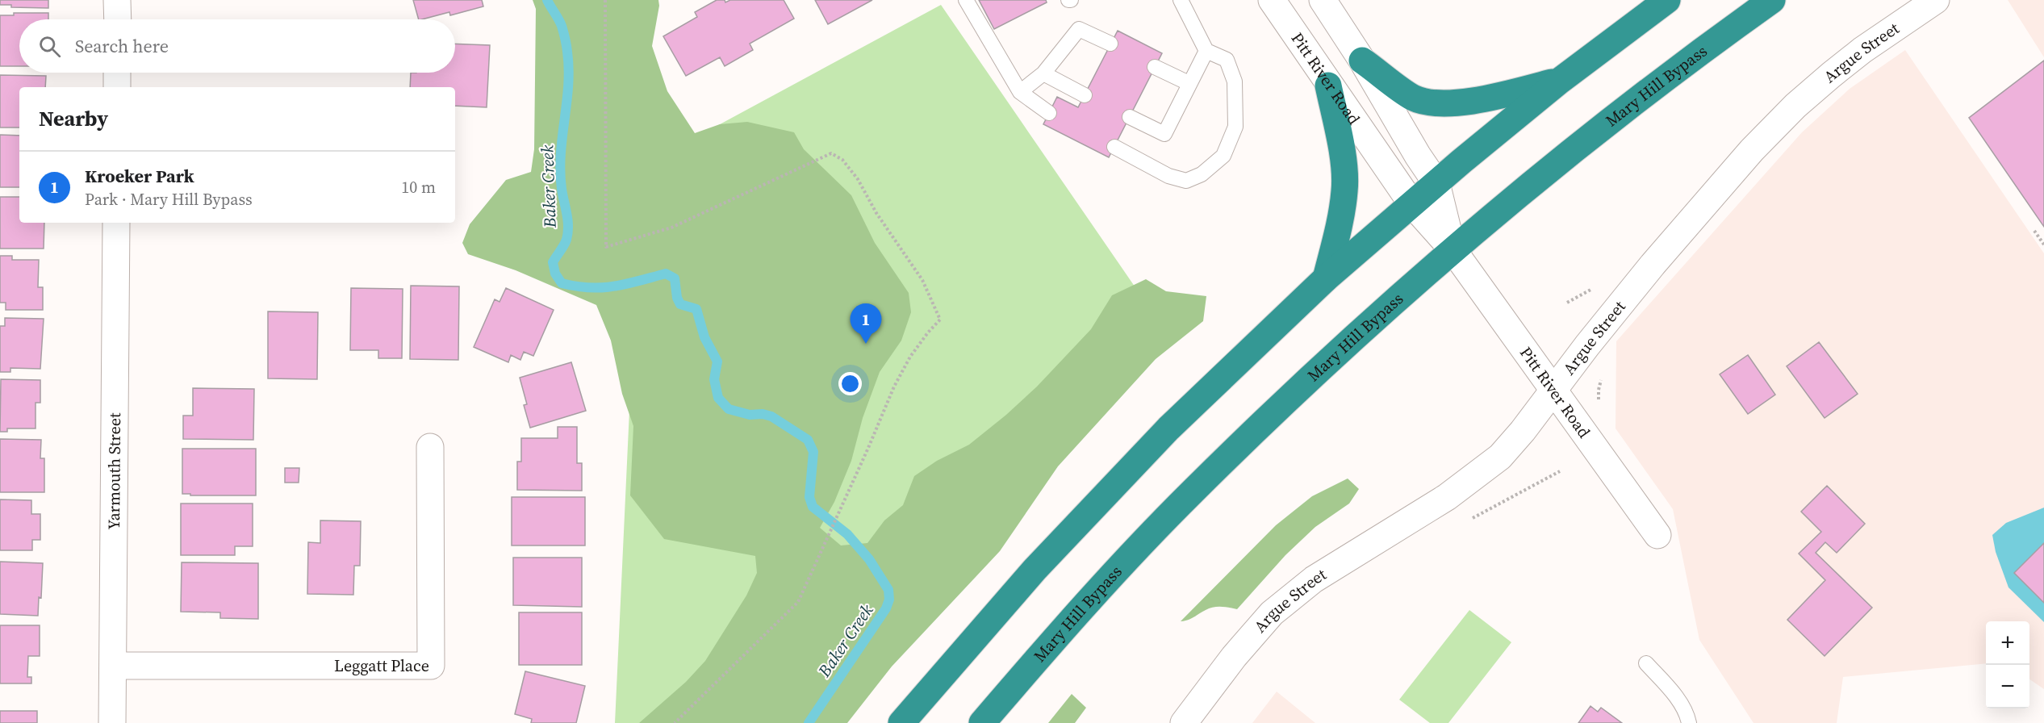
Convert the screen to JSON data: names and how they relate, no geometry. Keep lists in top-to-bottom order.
{
  "streets": {
    "highway": ["Mary Hill Bypass"],
    "street": [
      "Argue Street",
      "Pitt River Road",
      "Yarmouth Street",
      "Leggatt Place"
    ]
  },
  "crossings": [
    ["Argue Street", "Pitt River Road"],
    ["Pitt River Road", "Mary Hill Bypass"],
    ["Yarmouth Street", "Leggatt Place"]
  ],
  "water": ["Baker Creek"],
  "page": {
    "search": "Search here",
    "heading": "Nearby",
    "list": [
      {
        "mark": "1",
        "name": "Kroeker Park",
        "note": "Park · Mary Hill Bypass",
        "value": "10 m"
      }
    ],
    "pins": "1",
    "map_buttons": ["+", "−"]
  }
}
